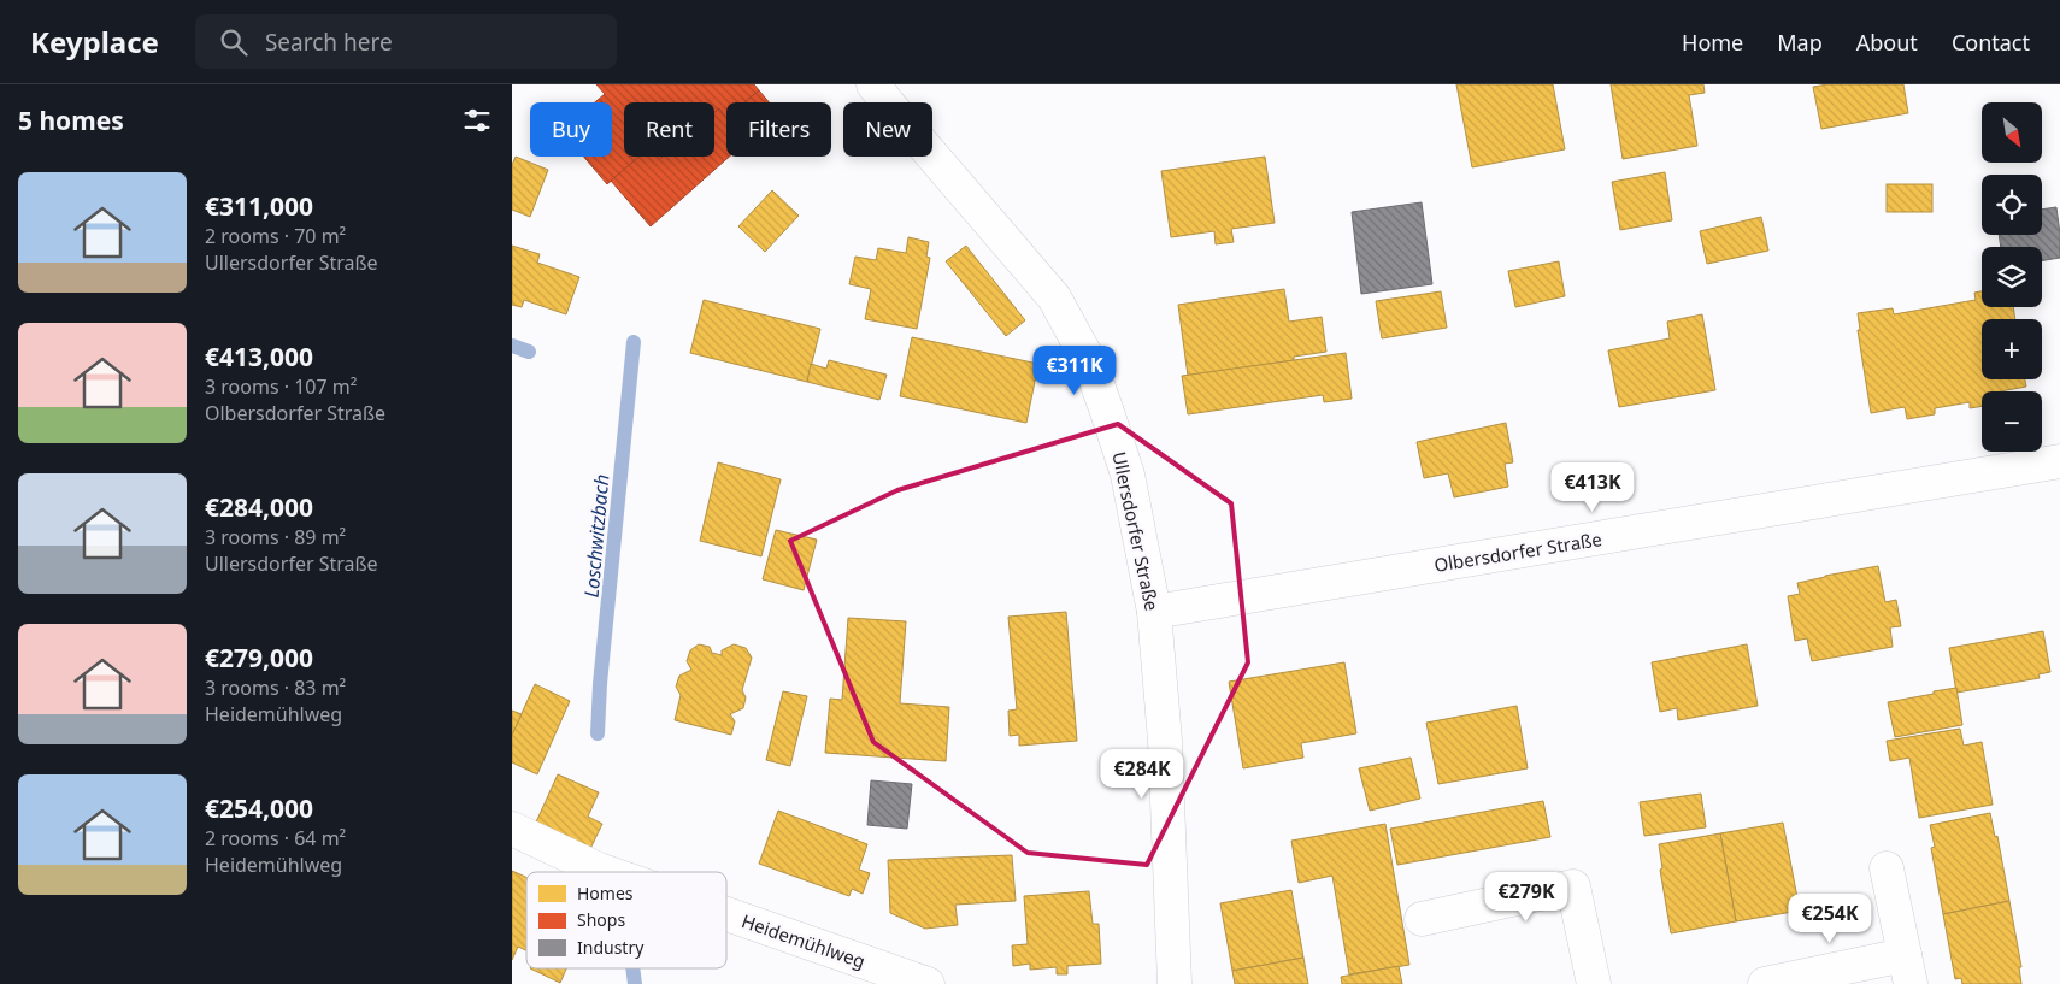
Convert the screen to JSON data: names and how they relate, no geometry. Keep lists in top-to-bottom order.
{
  "streets": {
    "street": ["Ullersdorfer Straße", "Olbersdorfer Straße", "Heidemühlweg"]
  },
  "crossings": [
    ["Ullersdorfer Straße", "Olbersdorfer Straße"]
  ],
  "water": ["Loschwitzbach"],
  "legend": ["Homes", "Shops", "Industry"],
  "north": "bottom right",
  "page": {
    "header": "Keyplace",
    "search": "Search here",
    "nav": [
      "Home",
      "Map",
      "About",
      "Contact"
    ],
    "heading": "5 homes",
    "map_buttons": ["+", "−"],
    "chip": [
      "Buy",
      "Rent",
      "Filters",
      "New"
    ],
    "list": [
      {
        "name": "€311,000",
        "note": "2 rooms · 70 m² · Ullersdorfer Straße"
      },
      {
        "name": "€413,000",
        "note": "3 rooms · 107 m² · Olbersdorfer Straße"
      },
      {
        "name": "€284,000",
        "note": "3 rooms · 89 m² · Ullersdorfer Straße"
      },
      {
        "name": "€279,000",
        "note": "3 rooms · 83 m² · Heidemühlweg"
      },
      {
        "name": "€254,000",
        "note": "2 rooms · 64 m² · Heidemühlweg"
      }
    ],
    "price": [
      "€311K",
      "€413K",
      "€284K",
      "€279K",
      "€254K"
    ]
  }
}
